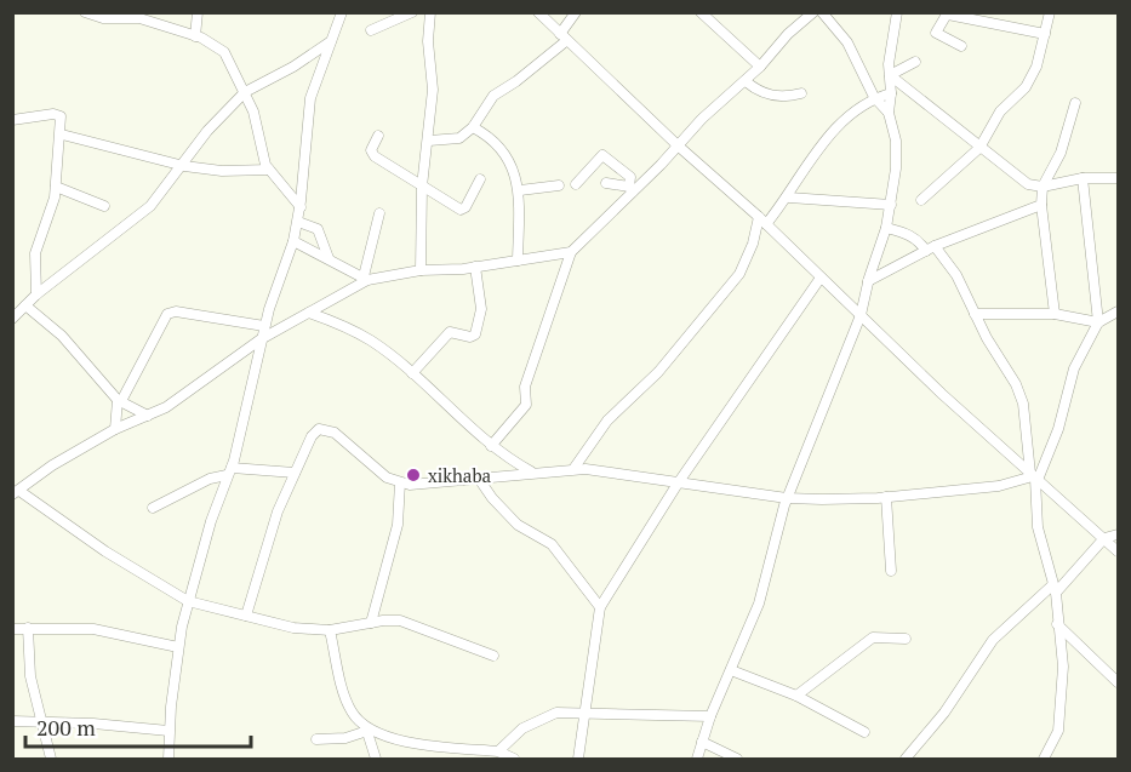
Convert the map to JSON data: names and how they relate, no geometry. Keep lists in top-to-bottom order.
{
  "places": ["xikhaba"],
  "scale_bar": "200 m"
}
